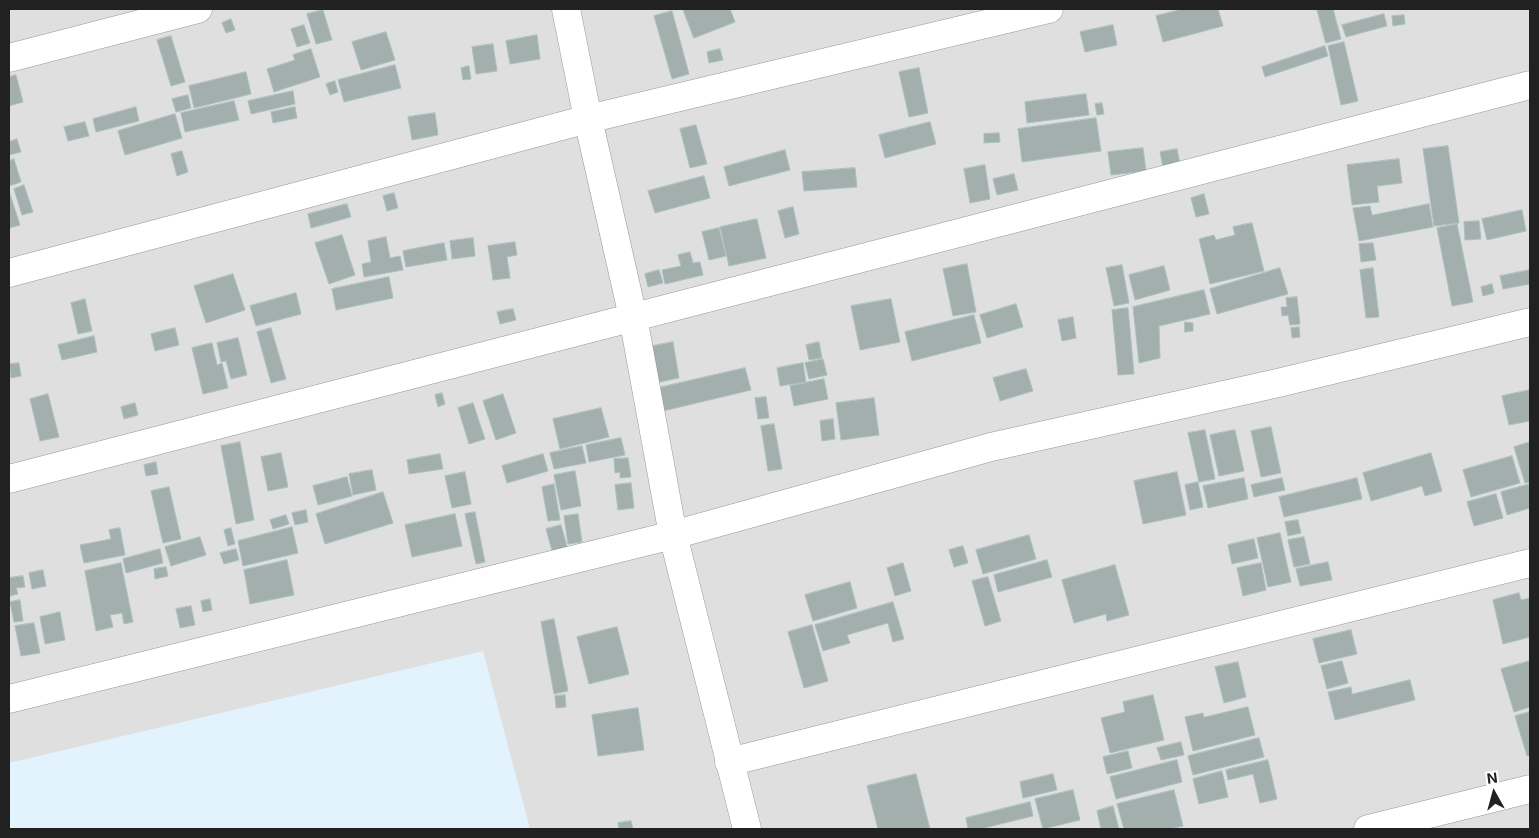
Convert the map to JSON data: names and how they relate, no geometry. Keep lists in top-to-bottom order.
{
  "north": "top"
}
